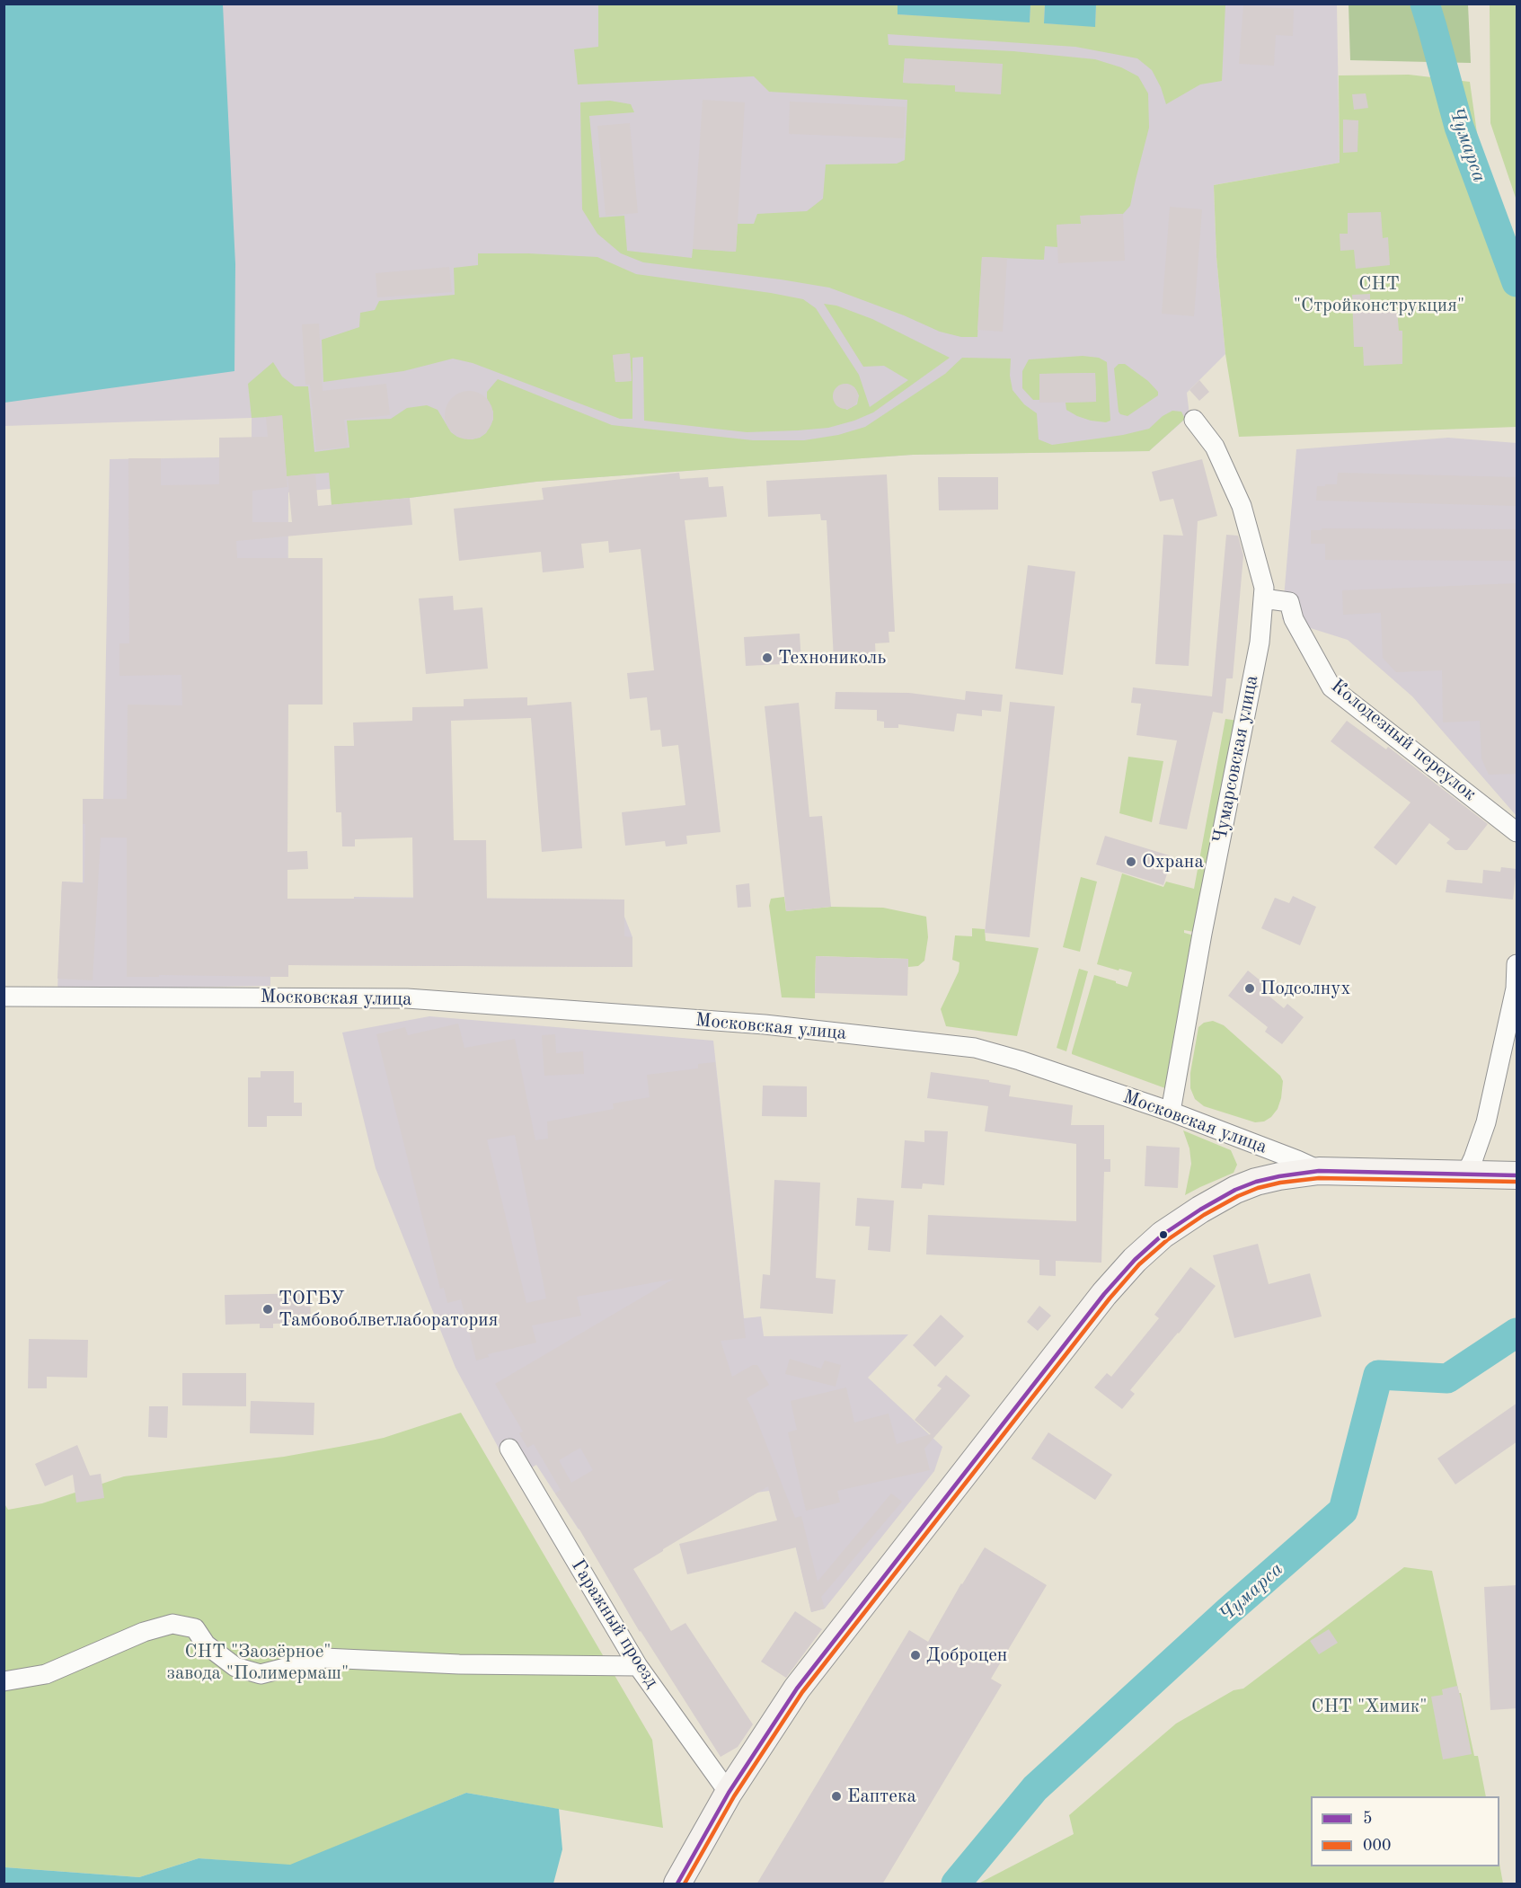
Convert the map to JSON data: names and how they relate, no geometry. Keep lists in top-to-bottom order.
{
  "streets": {
    "main road": ["Московская улица"],
    "street": ["Колодезный переулок", "Чумарсовская улица", "Гаражный проезд"]
  },
  "crossings": [
    ["Колодезный переулок", "Чумарсовская улица"],
    ["Чумарсовская улица", "Московская улица"]
  ],
  "water": ["Чумарса"],
  "parks": ["СНТ \"Стройконструкция\"", "СНТ \"Заозёрное\" завода \"Полимермаш\"", "СНТ \"Химик\""],
  "places": [
    "Технониколь",
    "Охрана",
    "Подсолнух",
    "ТОГБУ Тамбовоблветлаборатория",
    "Доброцен",
    "Еаптека"
  ],
  "lines": ["transit line 5", "transit line 000"],
  "legend": ["5", "000"]
}
